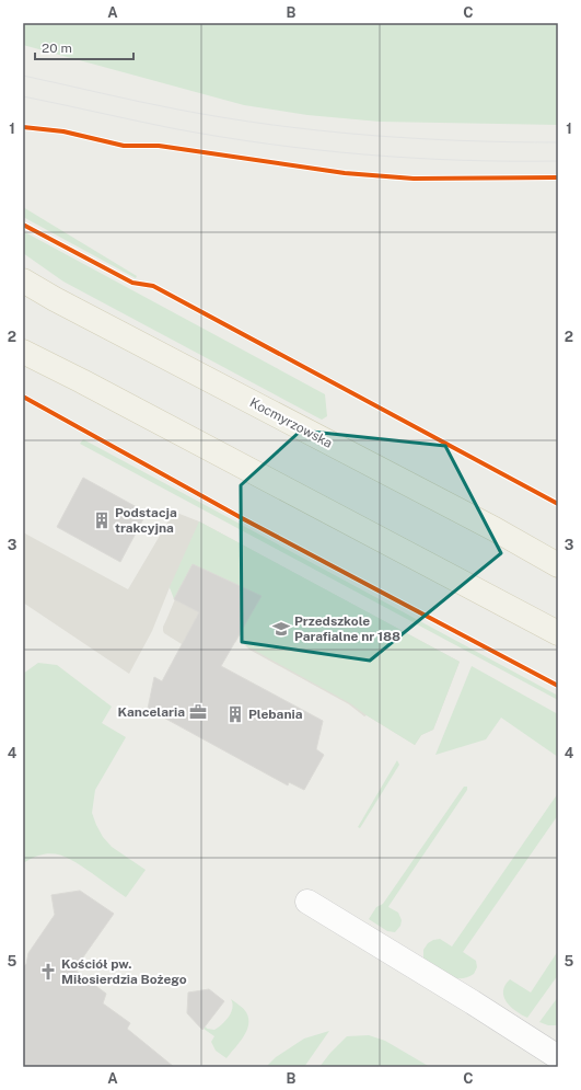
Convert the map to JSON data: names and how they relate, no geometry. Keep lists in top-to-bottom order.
{
  "streets": {
    "main road": ["Kocmyrzowska"]
  },
  "places": {
    "building": ["Podstacja trakcyjna", "Plebania"],
    "school or university": ["Przedszkole Parafialne nr 188"],
    "office": ["Kancelaria"],
    "church": ["Kościół pw. Miłosierdzia Bożego"]
  },
  "scale_bar": "20 m",
  "grid": {
    "columns": ["A", "B", "C"],
    "rows": [
      "1",
      "2",
      "3",
      "4",
      "5"
    ]
  }
}
